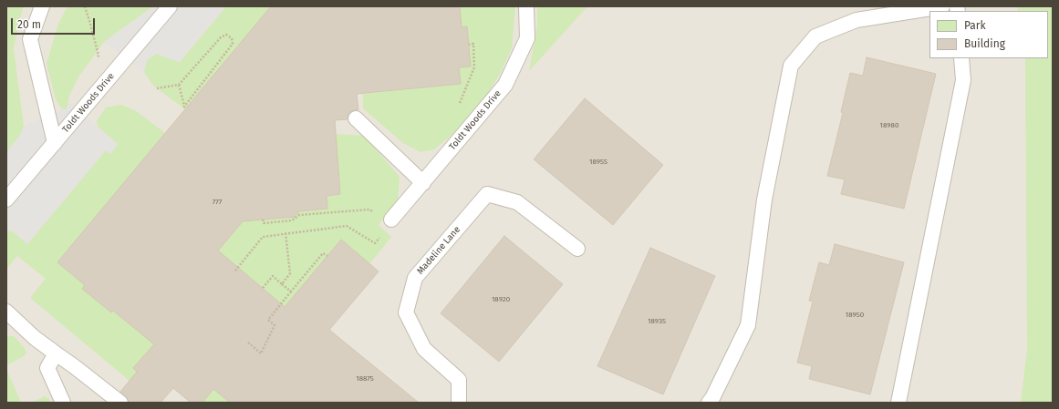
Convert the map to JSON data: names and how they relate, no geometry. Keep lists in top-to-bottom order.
{
  "streets": {
    "lane": ["Toldt Woods Drive", "Madeline Lane"]
  },
  "house_numbers": [
    "18980",
    "18955",
    "777",
    "18920",
    "18950",
    "18935",
    "18875"
  ],
  "legend": ["Park", "Building"],
  "scale_bar": "20 m"
}
